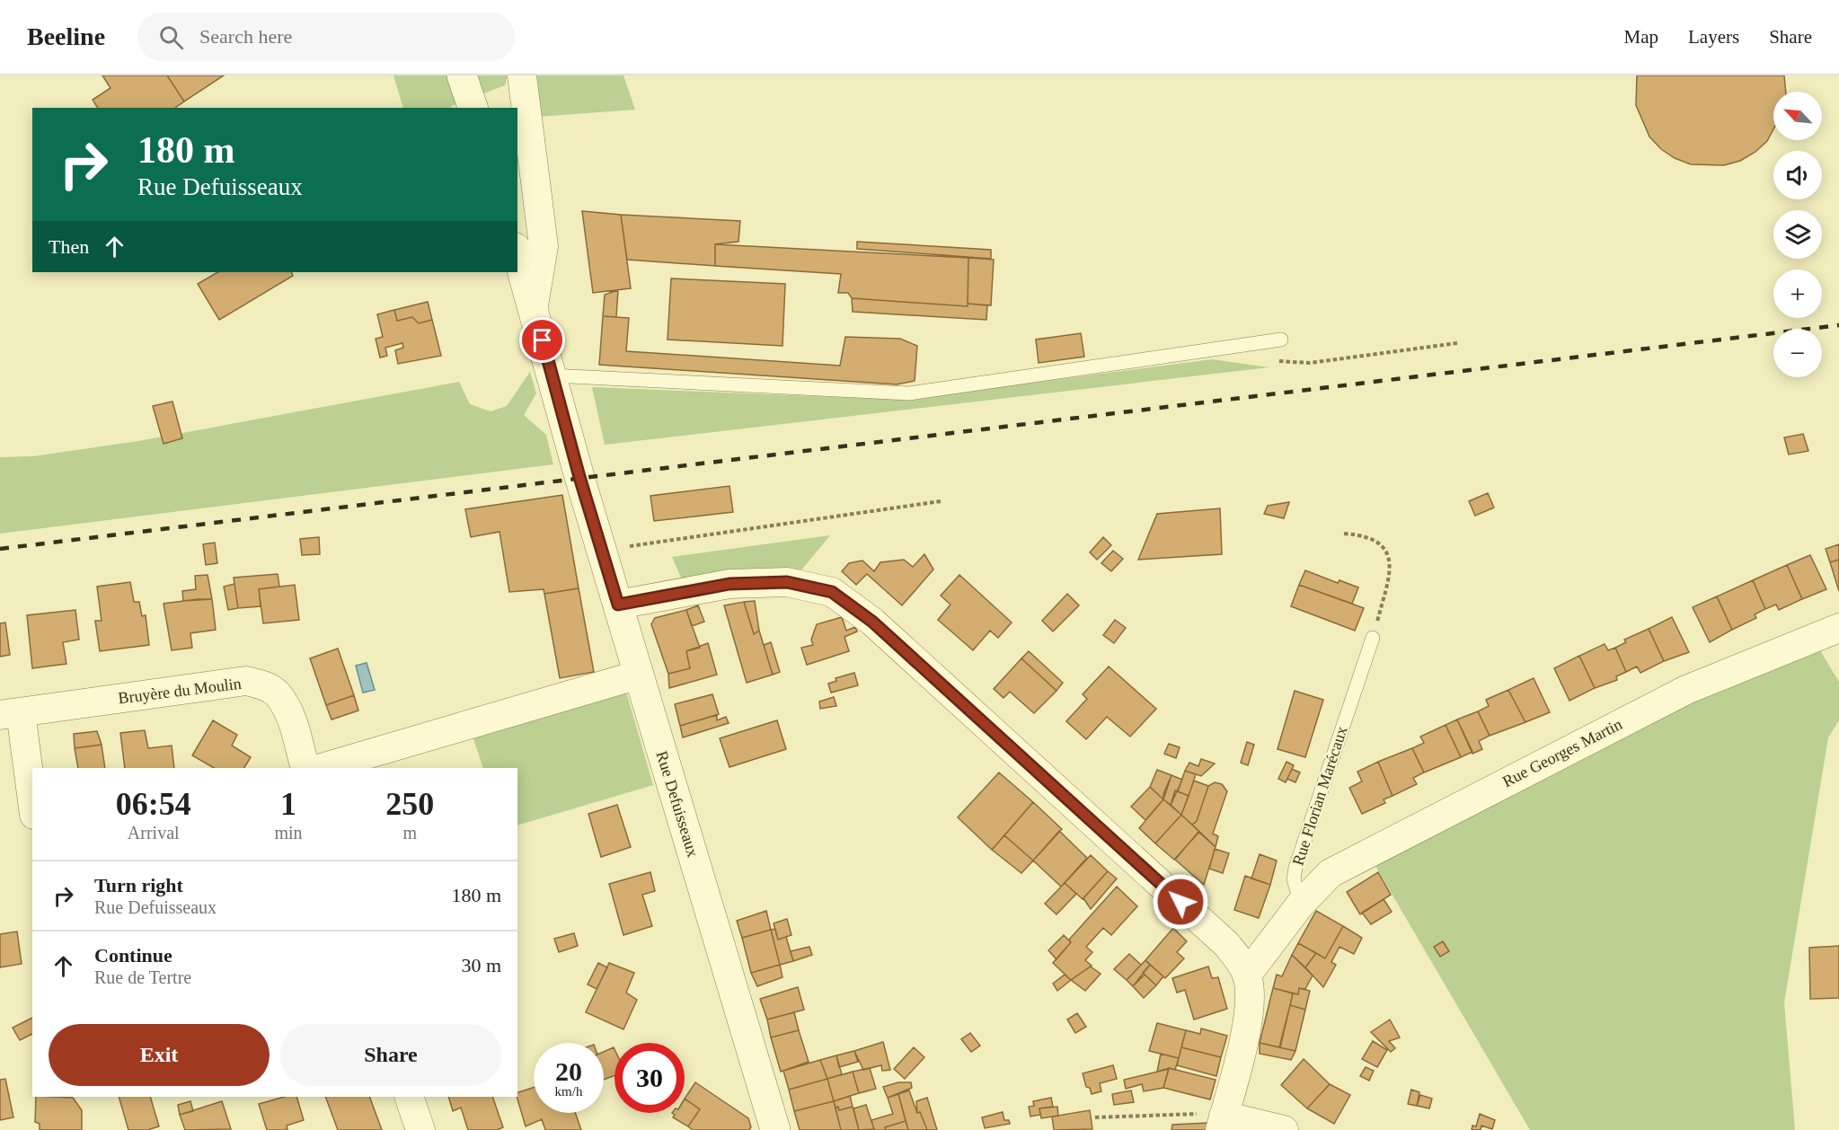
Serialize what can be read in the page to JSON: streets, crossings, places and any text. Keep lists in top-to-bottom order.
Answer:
{
  "streets": {
    "street": ["Bruyère du Moulin", "Rue Georges Martin", "Rue Defuisseaux"],
    "lane": ["Rue Florian Marécaux"]
  },
  "crossings": [
    ["Rue Georges Martin", "Rue Florian Marécaux"]
  ],
  "north": "top left",
  "page": {
    "header": "Beeline",
    "search": "Search here",
    "nav": ["Map", "Layers", "Share"],
    "map_buttons": ["+", "−"],
    "turn": ["180 m", "Rue Defuisseaux"],
    "then": "Then",
    "eta": [
      "06:54",
      "Arrival",
      "1",
      "min",
      "250",
      "m"
    ],
    "list": [
      {
        "name": "Turn right",
        "note": "Rue Defuisseaux",
        "value": "180 m"
      },
      {
        "name": "Continue",
        "note": "Rue de Tertre",
        "value": "30 m"
      }
    ],
    "buttons": ["Exit", "Share"],
    "speed": "20 km/h",
    "limit": "30"
  }
}
